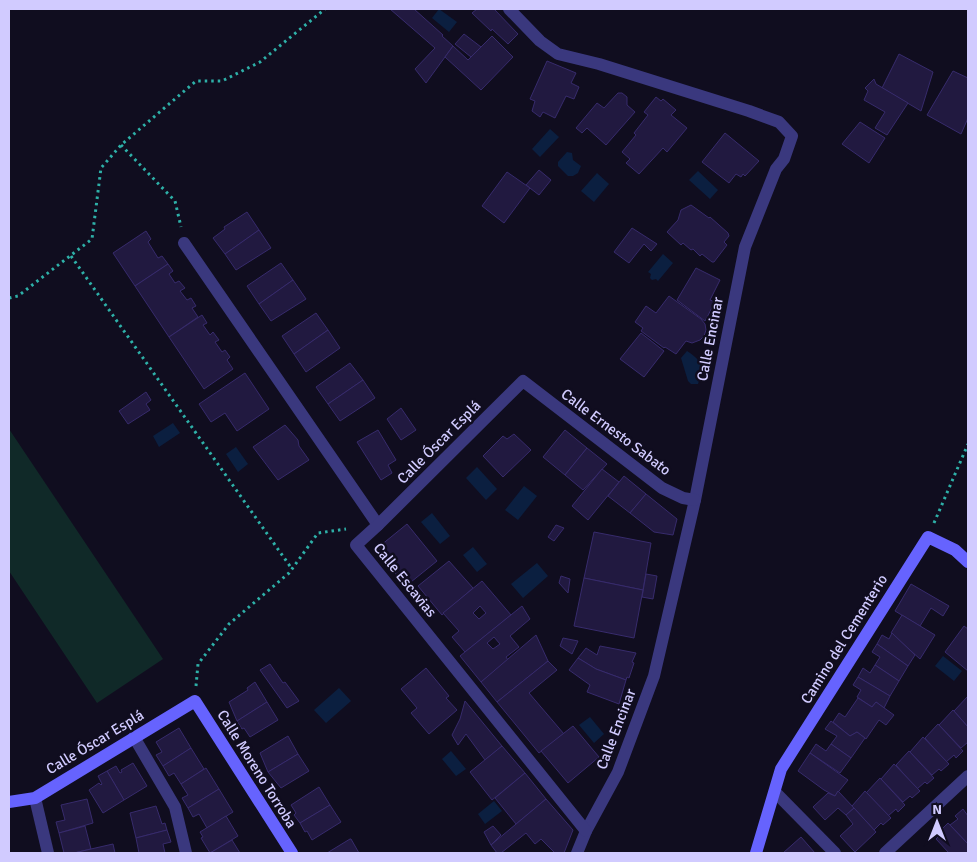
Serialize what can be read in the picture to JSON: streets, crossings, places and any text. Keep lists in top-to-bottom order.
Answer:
{
  "streets": {
    "street": [
      "Calle Encinar",
      "Calle Ernesto Sabato",
      "Calle Óscar Esplá",
      "Calle Escavias",
      "Camino del Cementerio",
      "Calle Moreno Torroba"
    ]
  },
  "crossings": [
    ["Calle Encinar", "Calle Ernesto Sabato"],
    ["Calle Encinar", "Calle Escavias"],
    ["Calle Ernesto Sabato", "Calle Óscar Esplá"],
    ["Calle Óscar Esplá", "Calle Escavias"],
    ["Calle Óscar Esplá", "Calle Moreno Torroba"]
  ],
  "north": "top"
}
